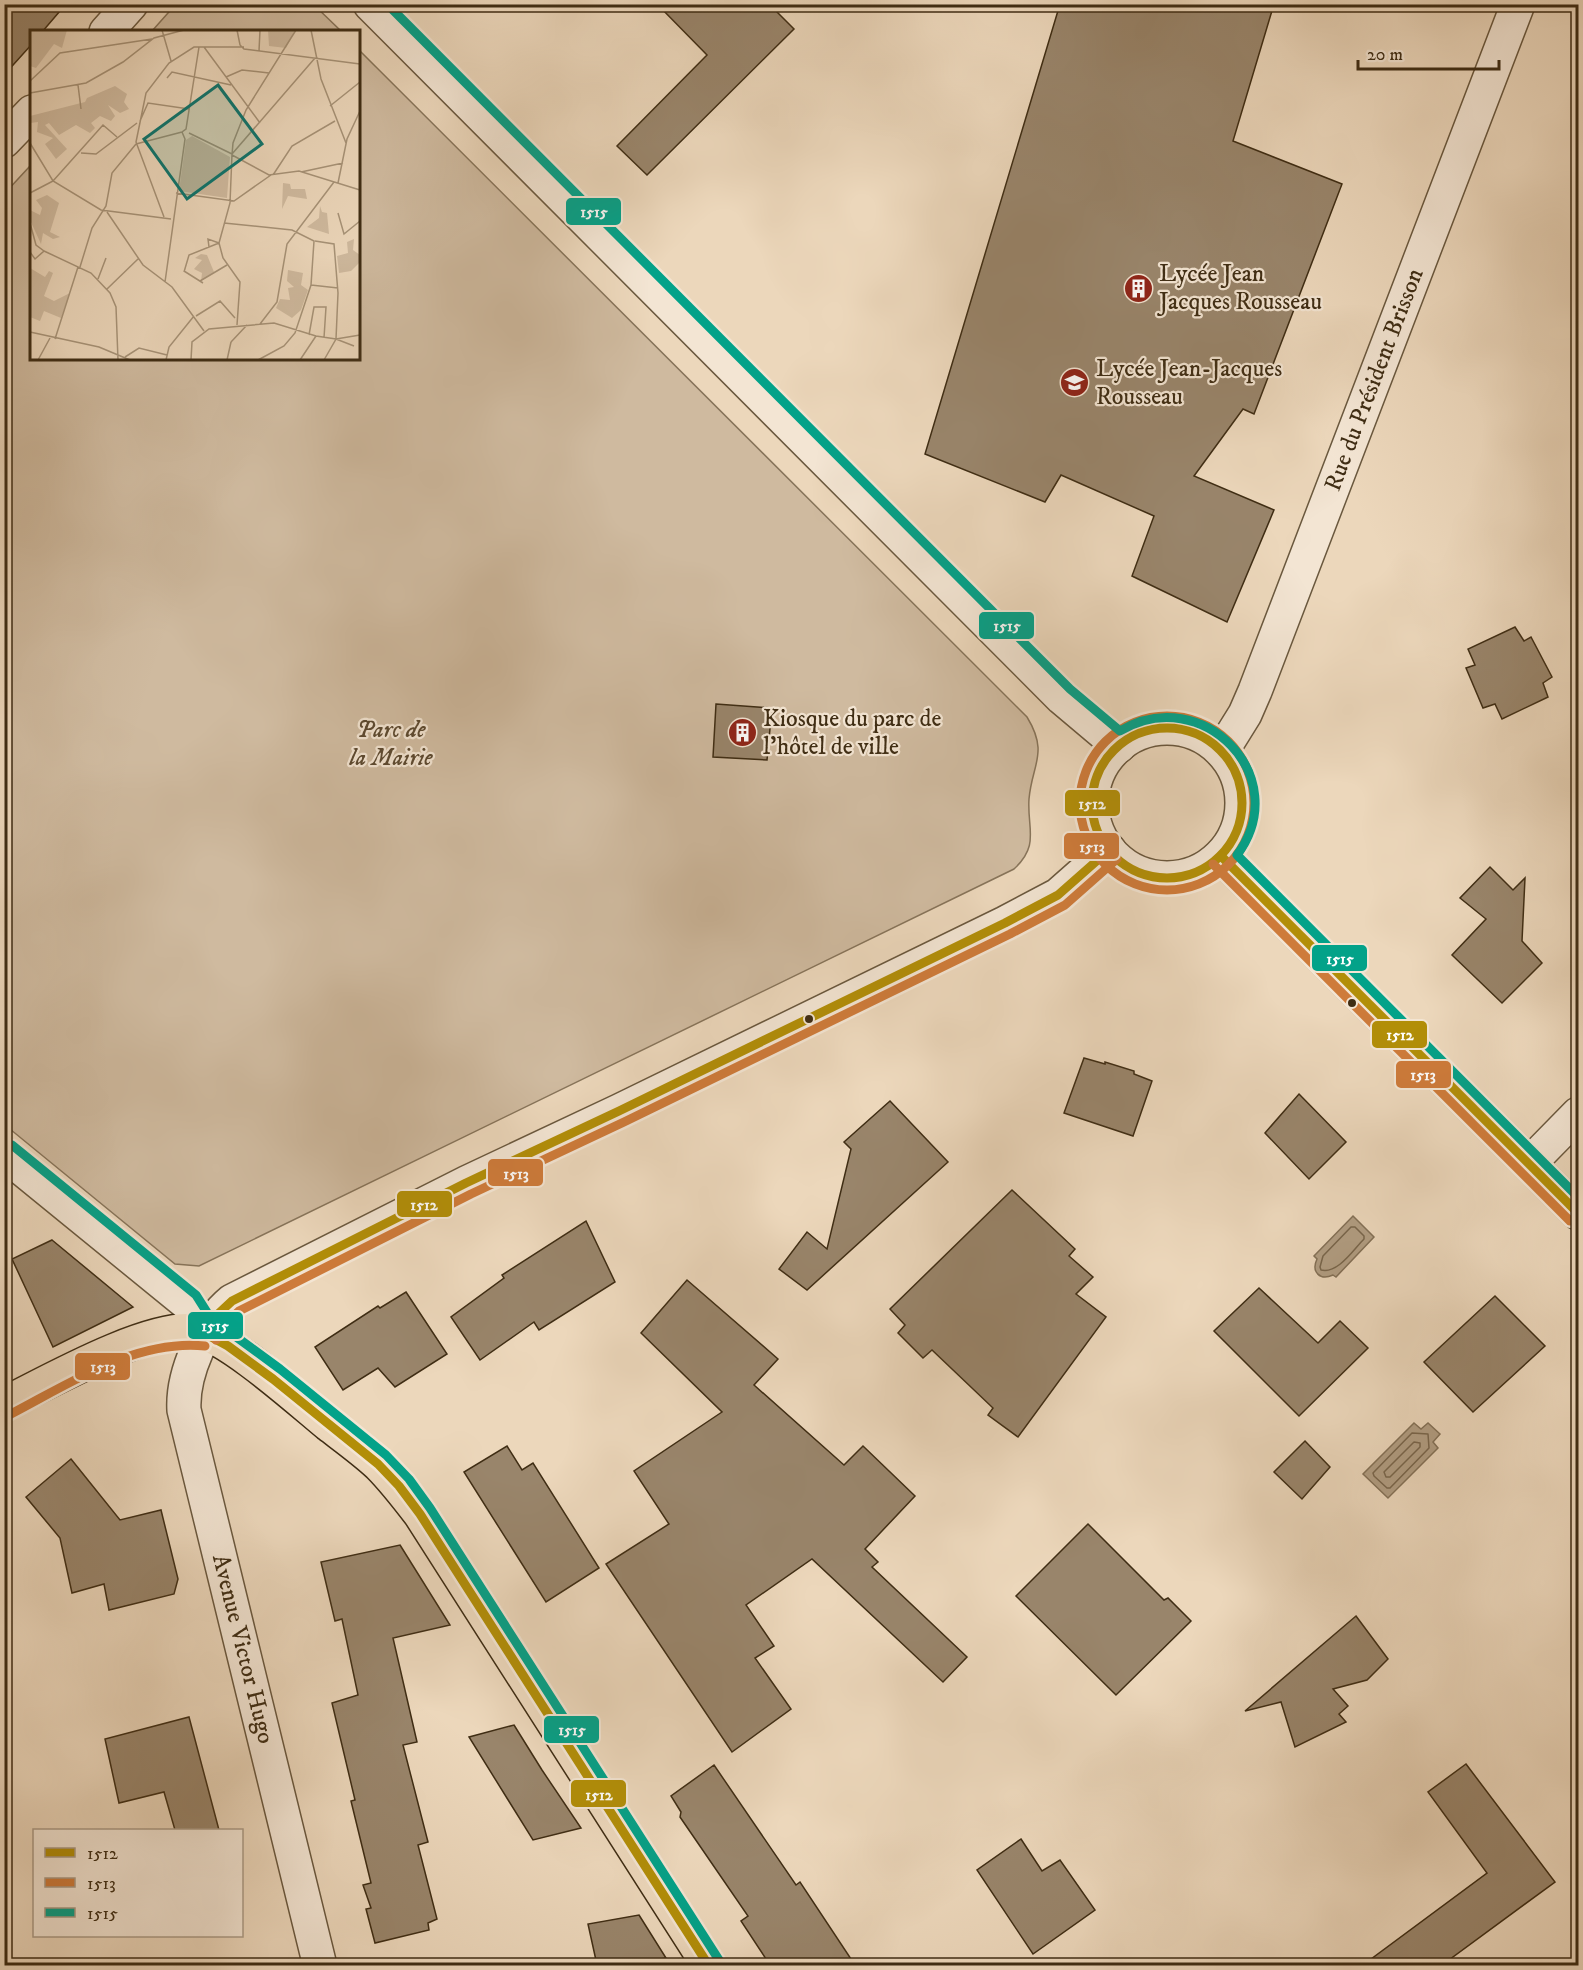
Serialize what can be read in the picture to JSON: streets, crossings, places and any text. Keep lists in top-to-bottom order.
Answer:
{
  "streets": {
    "street": ["Rue du Président Brisson", "Avenue Victor Hugo"]
  },
  "crossings": [
    ["Rue du Président Brisson", "Avenue Victor Hugo"]
  ],
  "parks": ["Parc de la Mairie"],
  "places": {
    "building": ["Lycée Jean Jacques Rousseau", "Kiosque du parc de l'hôtel de ville"],
    "school or university": ["Lycée Jean-Jacques Rousseau"]
  },
  "lines": ["transit line 1515", "transit line 1513", "transit line 1512"],
  "legend": ["1512", "1513", "1515"],
  "scale_bar": "20 m"
}
